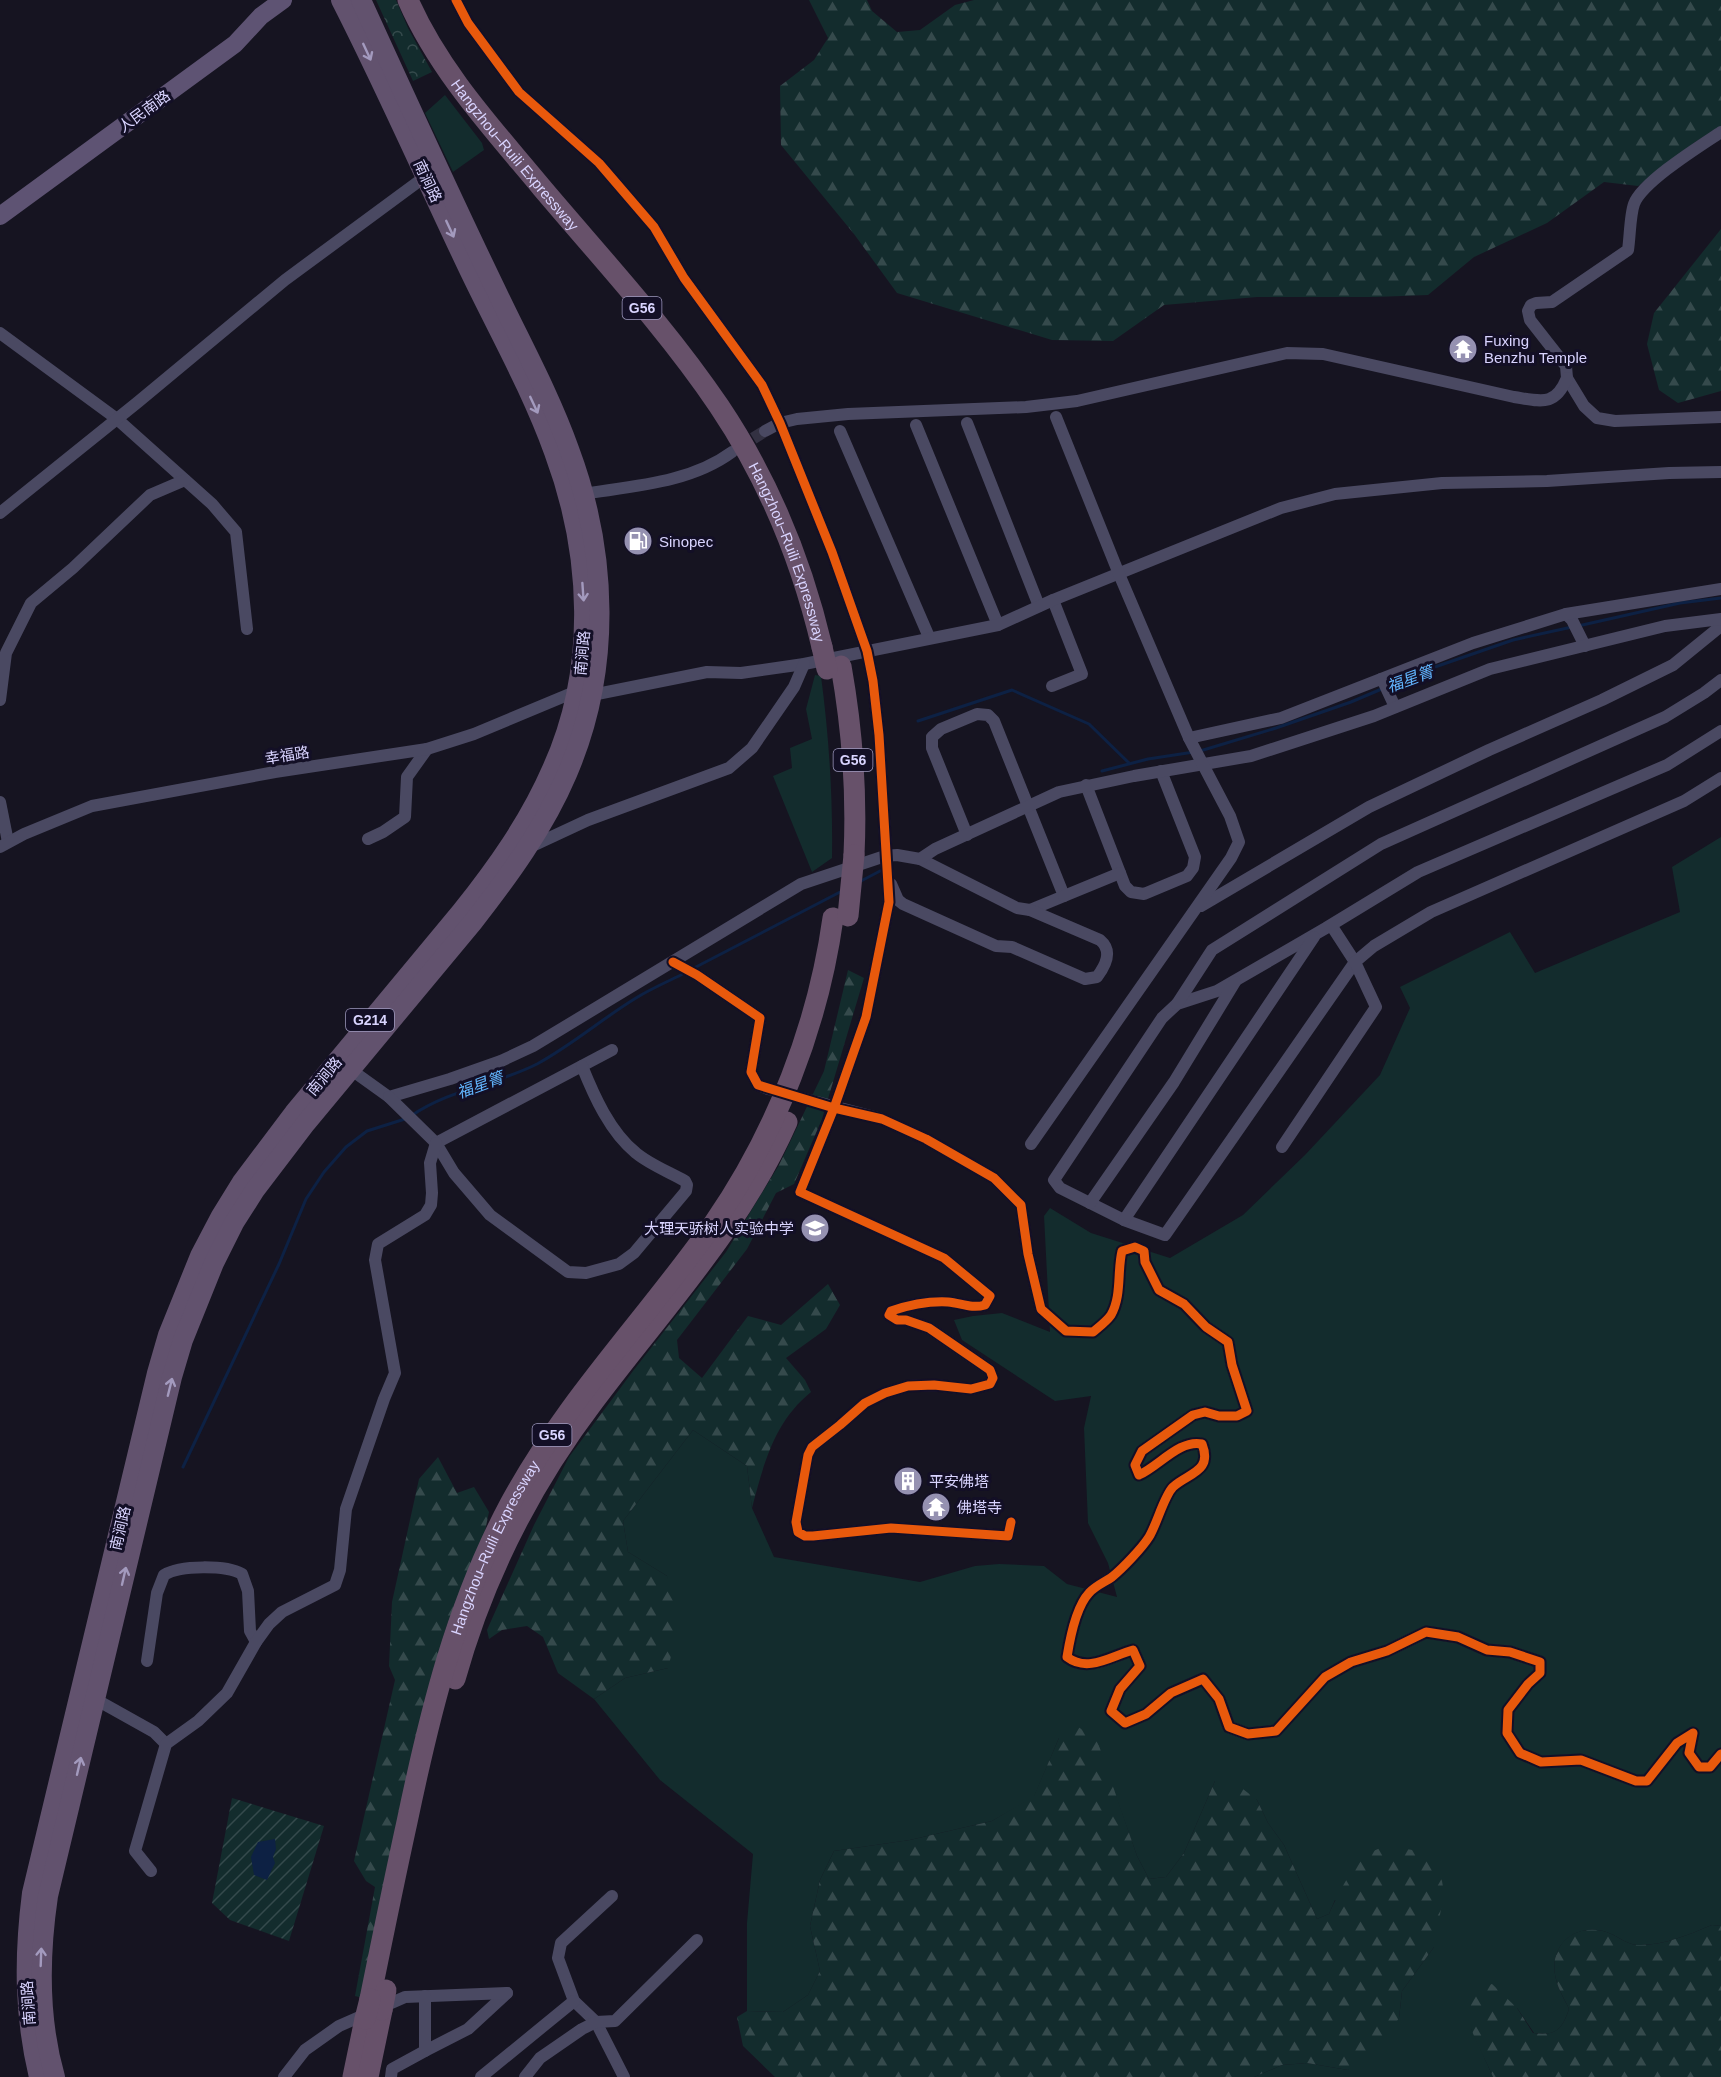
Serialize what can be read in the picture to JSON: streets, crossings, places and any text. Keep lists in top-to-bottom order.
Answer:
{
  "streets": {
    "highway": [
      "Hangzhou–Ruili Expressway",
      "南涧路",
      "G56",
      "G214"
    ],
    "main road": ["人民南路"],
    "street": ["幸福路"]
  },
  "crossings": [
    ["南涧路", "幸福路"]
  ],
  "water": ["福星箐"],
  "places": {
    "temple": ["Fuxing Benzhu Temple", "佛塔寺"],
    "fuel station": ["Sinopec"],
    "school or university": ["大理天骄树人实验中学"],
    "building": ["平安佛塔"]
  }
}
